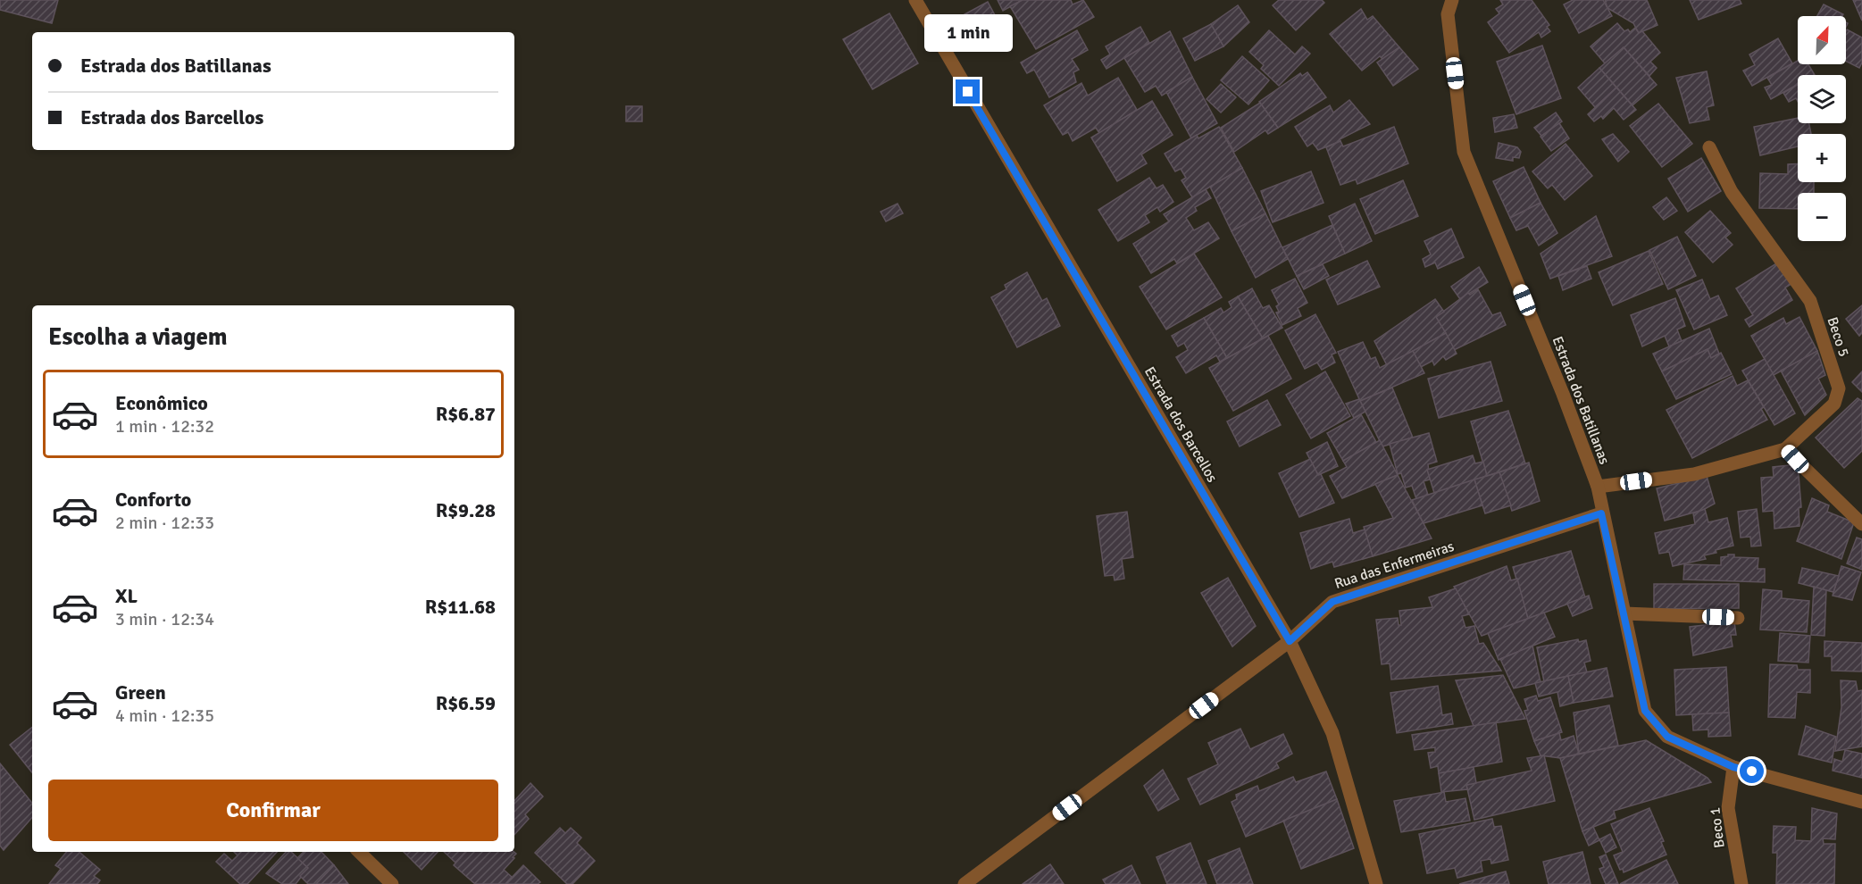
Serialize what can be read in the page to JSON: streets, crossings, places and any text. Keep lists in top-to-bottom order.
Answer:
{
  "streets": {
    "street": [
      "Beco 5",
      "Estrada dos Batillanas",
      "Estrada dos Barcellos",
      "Rua das Enfermeiras",
      "Beco 1"
    ]
  },
  "crossings": [
    ["Beco 5", "Estrada dos Batillanas"],
    ["Estrada dos Batillanas", "Rua das Enfermeiras"],
    ["Estrada dos Batillanas", "Beco 1"],
    ["Estrada dos Barcellos", "Rua das Enfermeiras"]
  ],
  "north": "top right",
  "page": {
    "bubble": "1 min",
    "map_buttons": ["+", "−"],
    "banner": ["Estrada dos Batillanas", "Estrada dos Barcellos"],
    "heading": "Escolha a viagem",
    "list": [
      {
        "name": "Econômico",
        "note": "1 min · 12:32",
        "value": "R$6.87"
      },
      {
        "name": "Conforto",
        "note": "2 min · 12:33",
        "value": "R$9.28"
      },
      {
        "name": "XL",
        "note": "3 min · 12:34",
        "value": "R$11.68"
      },
      {
        "name": "Green",
        "note": "4 min · 12:35",
        "value": "R$6.59"
      }
    ],
    "buttons": "Confirmar"
  }
}
